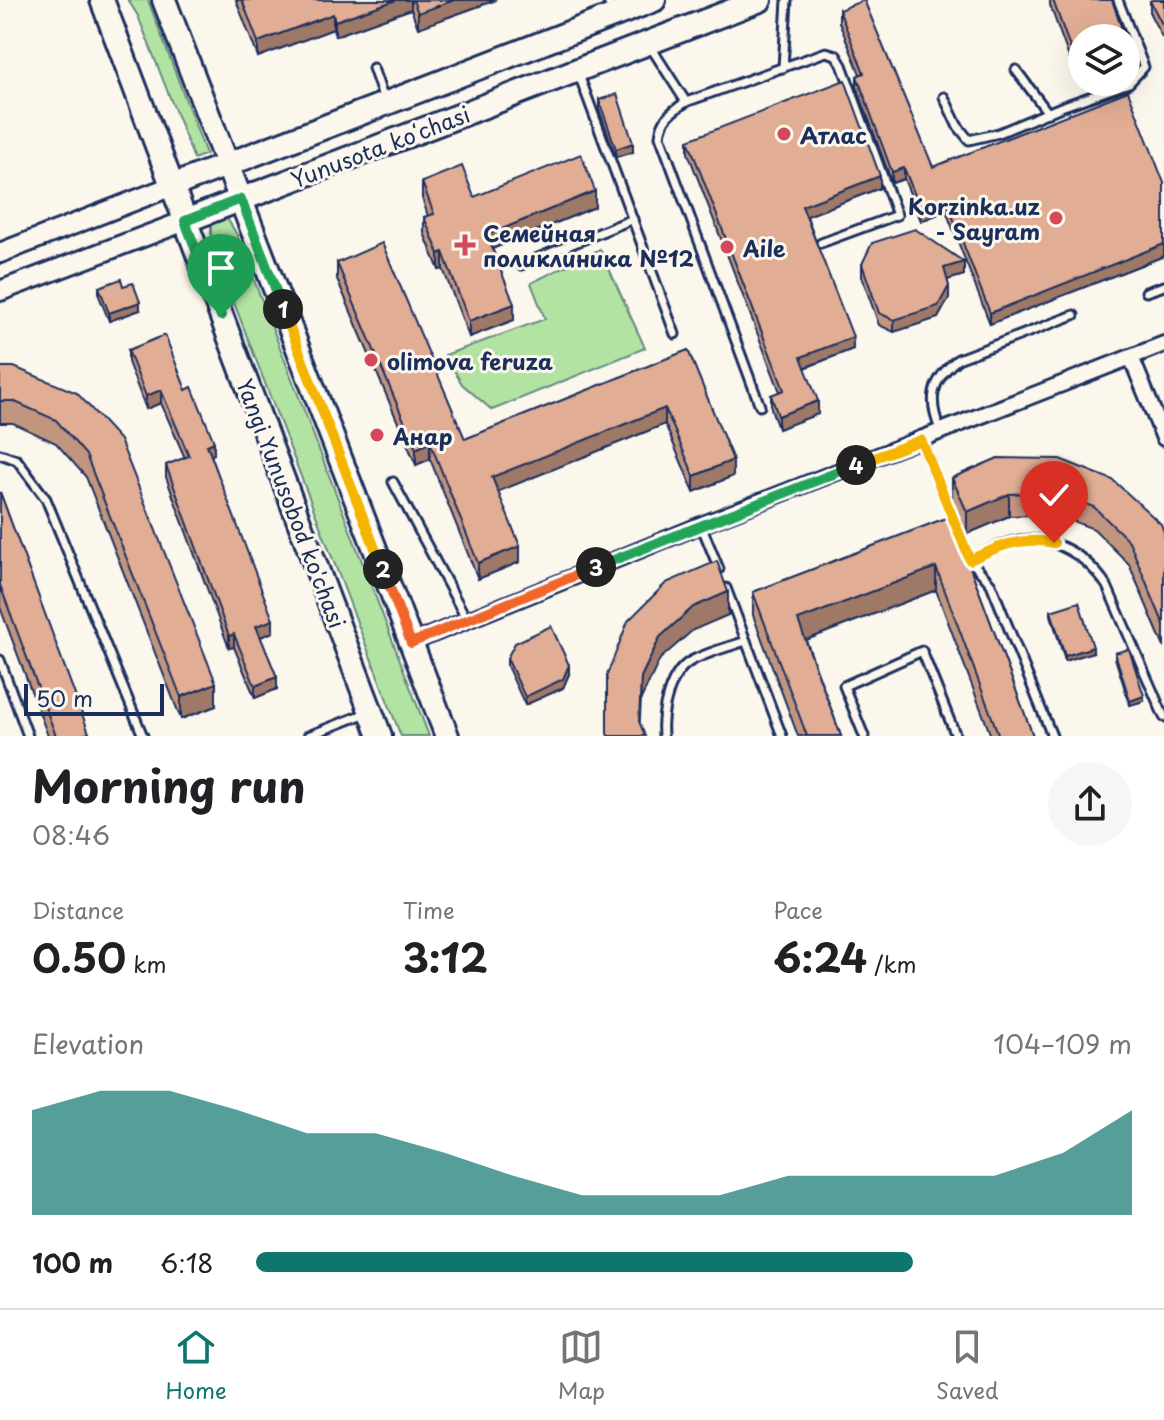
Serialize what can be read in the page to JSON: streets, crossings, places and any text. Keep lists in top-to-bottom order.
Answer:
{
  "streets": {
    "main road": ["Yunusota koʻchasi", "Yangi Yunusobod ko'chasi"]
  },
  "crossings": [
    ["Yunusota koʻchasi", "Yangi Yunusobod ko'chasi"]
  ],
  "places": {
    "other": [
      "Атлас",
      "Korzinka.uz - Sayram",
      "Aile",
      "olimova feruza",
      "Анар"
    ],
    "health": ["Семейная поликлиника №12"]
  },
  "scale_bar": "50 m",
  "page": {
    "pins": [
      "1",
      "4",
      "3",
      "2"
    ],
    "scale": "50 m",
    "heading": ["Morning run", "08:46"],
    "stats": [
      ["Distance", "0.50 km"],
      ["Time", "3:12"],
      ["Pace", "6:24 /km"]
    ],
    "chart": ["Elevation", "104–109 m"],
    "list": [
      {
        "name": "100 m",
        "note": "6:18"
      }
    ],
    "tabs": ["Home", "Map", "Saved"]
  }
}
